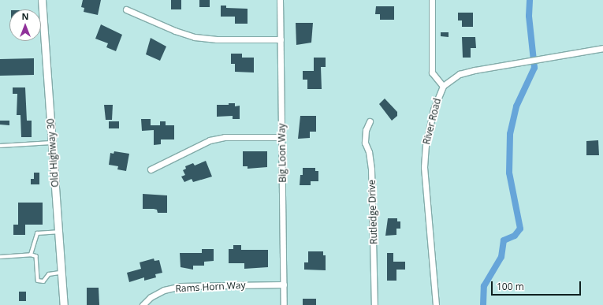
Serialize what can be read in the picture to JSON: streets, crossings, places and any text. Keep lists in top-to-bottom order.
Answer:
{
  "streets": {
    "street": [
      "River Road",
      "Old Highway 30",
      "Big Loon Way",
      "Rutledge Drive",
      "Rams Horn Way"
    ]
  },
  "crossings": [
    ["Big Loon Way", "Rams Horn Way"]
  ],
  "scale_bar": "100 m",
  "north": "top"
}
